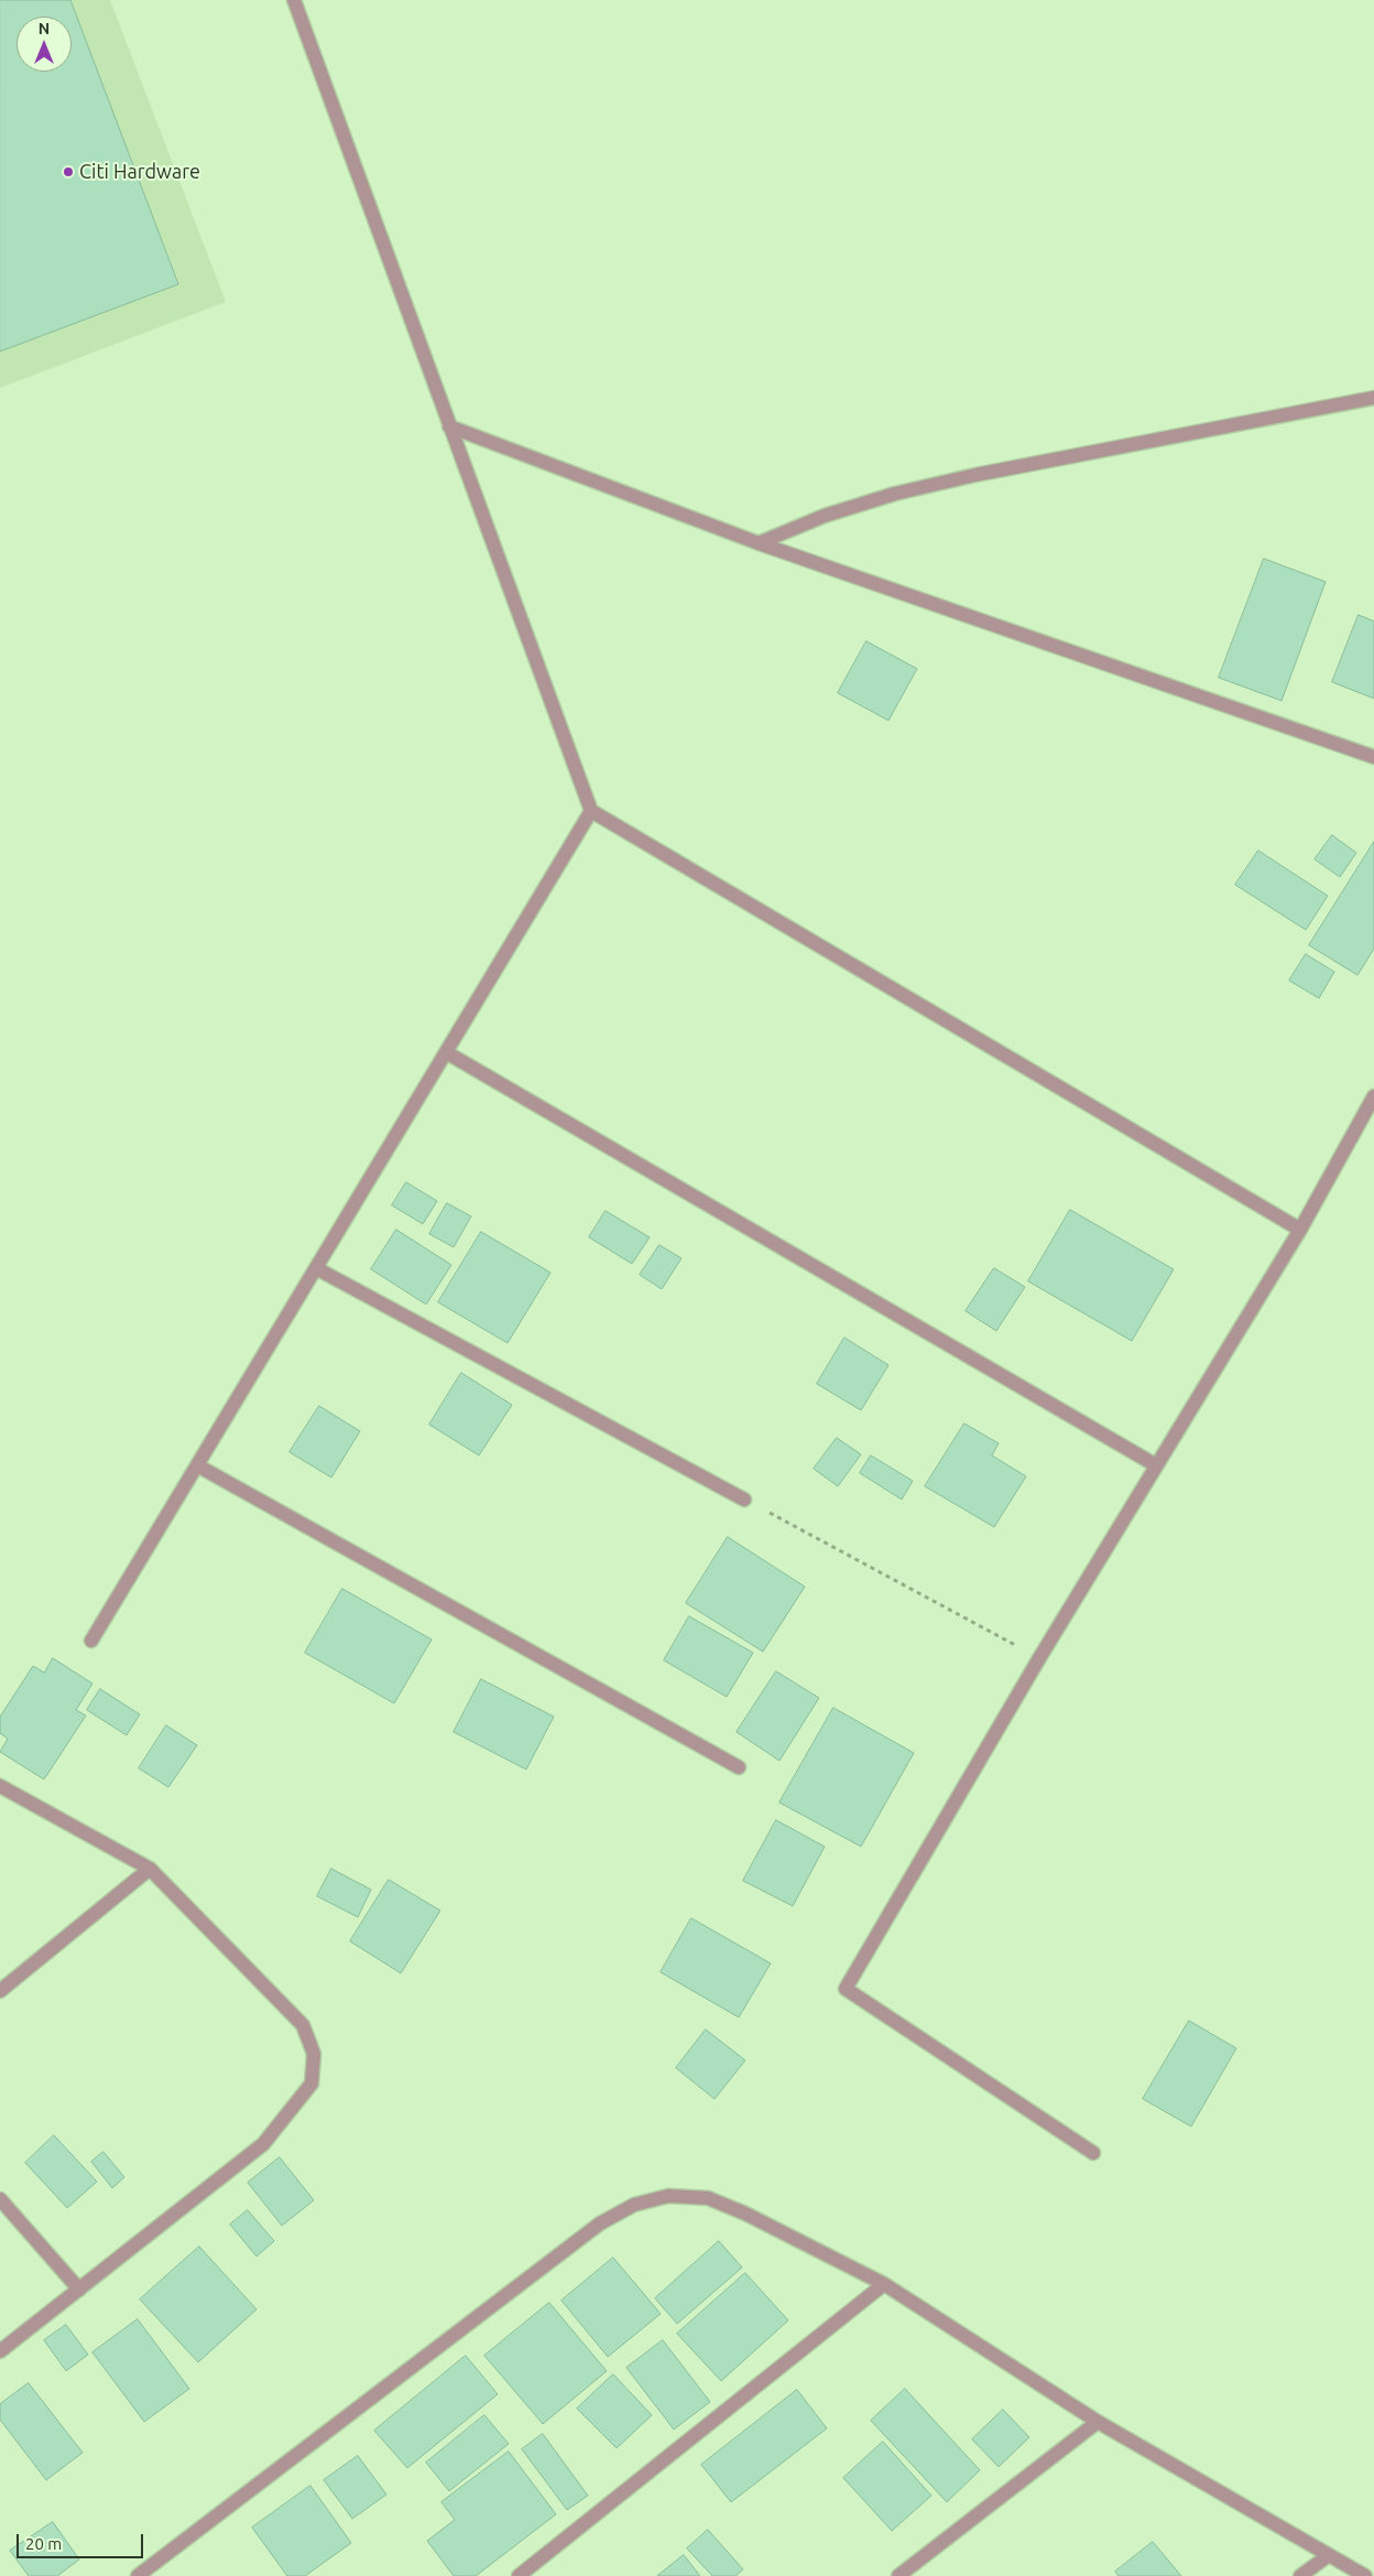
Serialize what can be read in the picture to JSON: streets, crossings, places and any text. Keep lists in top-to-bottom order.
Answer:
{
  "places": ["Citi Hardware"],
  "scale_bar": "20 m",
  "north": "top"
}
